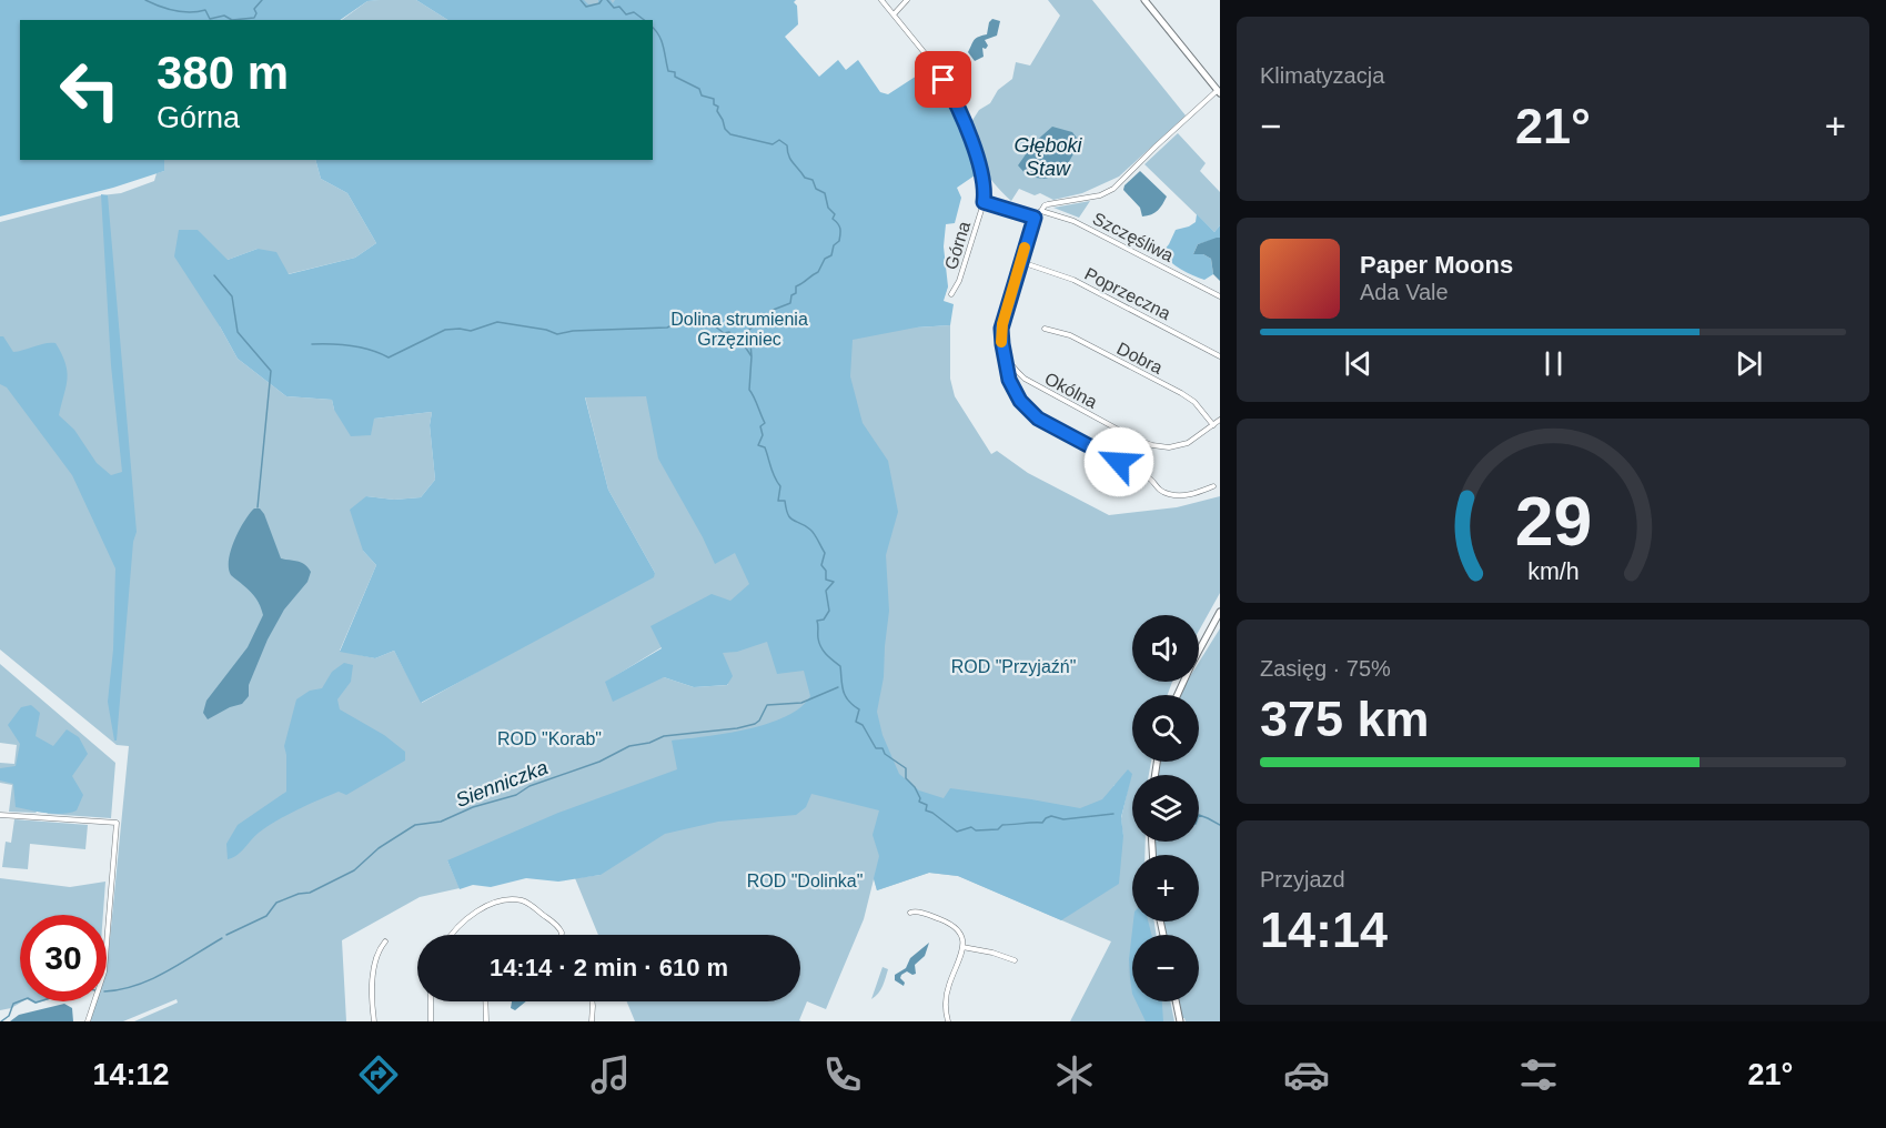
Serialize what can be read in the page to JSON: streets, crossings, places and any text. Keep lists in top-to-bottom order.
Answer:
{
  "streets": {
    "street": [
      "Szczęśliwa",
      "Górna",
      "Poprzeczna",
      "Dobra",
      "Okólna"
    ]
  },
  "crossings": [
    ["Górna", "Okólna"],
    ["Poprzeczna", "Okólna"],
    ["Dobra", "Okólna"]
  ],
  "water": ["Głęboki Staw", "Sienniczka"],
  "parks": [
    "Dolina strumienia Grzęziniec",
    "ROD \"Przyjaźń\"",
    "ROD \"Korab\"",
    "ROD \"Dolinka\""
  ],
  "page": {
    "tile": [
      "Klimatyzacja",
      ["Zasięg · 75%", "375 km"],
      ["Przyjazd", "14:14"]
    ],
    "turn": ["380 m", "Górna"],
    "heat": ["−", "21°", "+"],
    "song": ["Paper Moons", "Ada Vale"],
    "map_buttons": ["+", "−"],
    "limit": "30",
    "trip": "14:14 · 2 min · 610 m",
    "tabs": ["14:12", "21°"],
    "gauge": ["29", "km/h"]
  }
}
